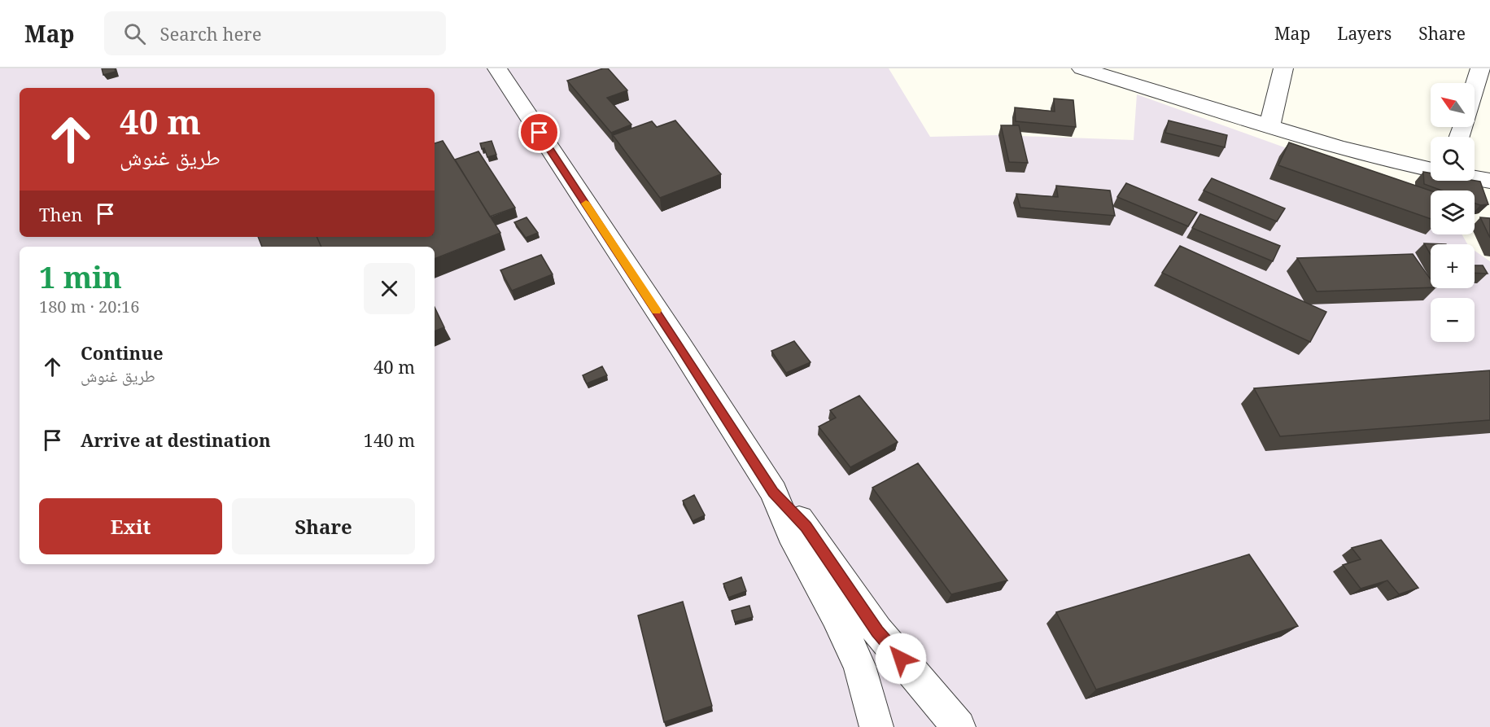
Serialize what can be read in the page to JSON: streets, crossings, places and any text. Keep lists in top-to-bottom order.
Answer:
{
  "north": "top left",
  "page": {
    "header": "Map",
    "search": "Search here",
    "nav": ["Map", "Layers", "Share"],
    "map_buttons": ["+", "−"],
    "turn": ["40 m", "طريق غنوش"],
    "then": "Then",
    "heading": ["1 min", "180 m · 20:16"],
    "list": [
      {
        "name": "Continue",
        "note": "طريق غنوش",
        "value": "40 m"
      },
      {
        "name": "Arrive at destination",
        "value": "140 m"
      }
    ],
    "buttons": ["Exit", "Share"]
  }
}
